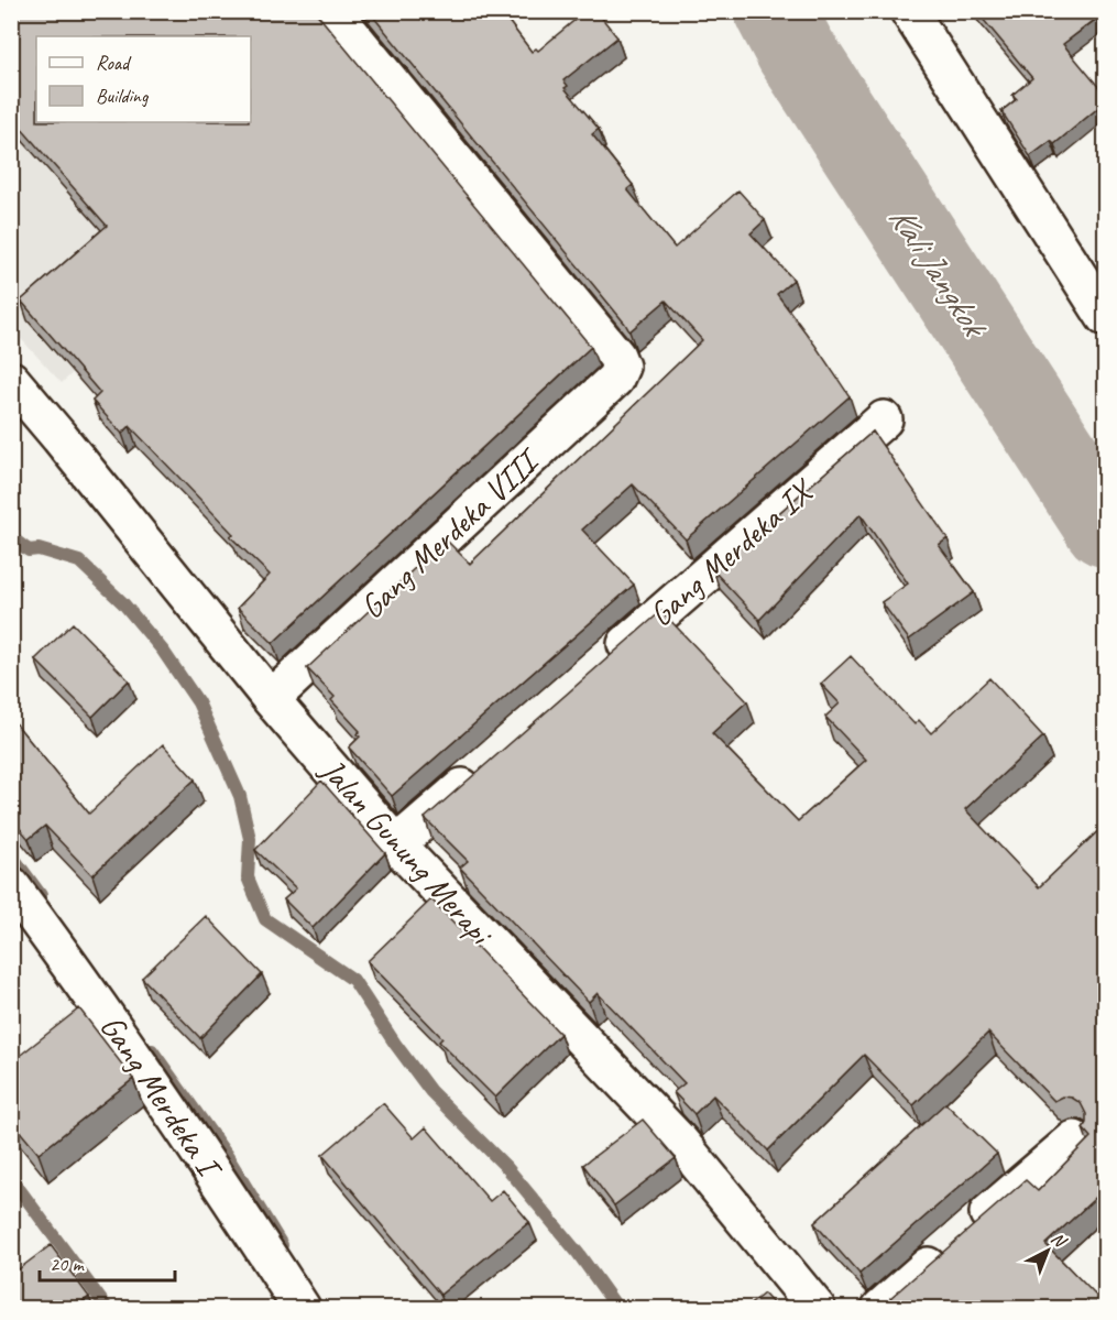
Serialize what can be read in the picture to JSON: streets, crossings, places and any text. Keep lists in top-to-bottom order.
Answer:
{
  "streets": {
    "street": [
      "Gang Merdeka VIII",
      "Gang Merdeka IX",
      "Jalan Gunung Merapi",
      "Gang Merdeka I"
    ]
  },
  "crossings": [
    ["Gang Merdeka VIII", "Jalan Gunung Merapi"]
  ],
  "water": ["Kali Jangkok"],
  "legend": ["Road", "Building"],
  "scale_bar": "20 m",
  "north": "top right"
}
